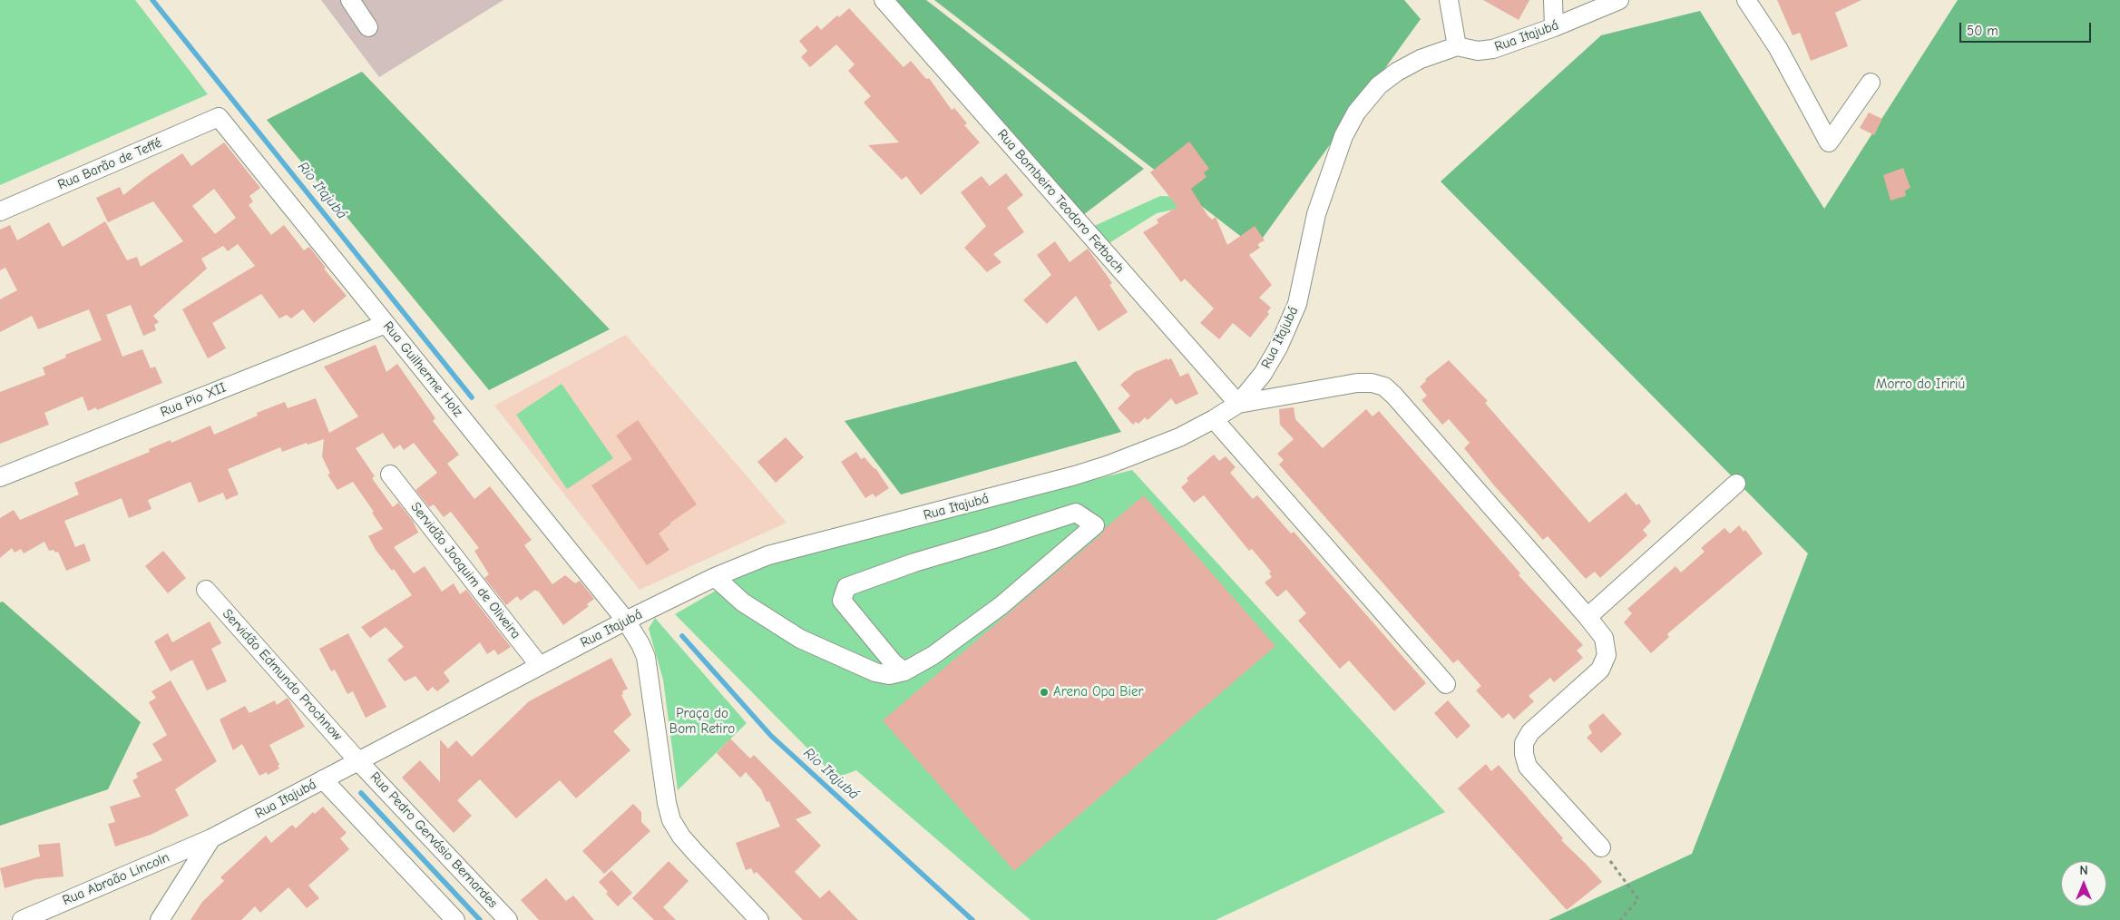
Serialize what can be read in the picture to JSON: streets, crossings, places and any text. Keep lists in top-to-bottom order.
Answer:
{
  "streets": {
    "street": [
      "Rua Itajubá",
      "Rua Barão de Teffé",
      "Rua Bombeiro Teodoro Fetbach",
      "Rua Guilherme Holz",
      "Rua Pio XII",
      "Servidão Joaquim de Oliveira",
      "Servidão Edmundo Prochnow",
      "Rua Pedro Gervásio Bernardes",
      "Rua Abraão Lincoln"
    ]
  },
  "crossings": [
    ["Rua Itajubá", "Rua Bombeiro Teodoro Fetbach"],
    ["Rua Itajubá", "Rua Guilherme Holz"],
    ["Rua Itajubá", "Servidão Joaquim de Oliveira"],
    ["Rua Itajubá", "Servidão Edmundo Prochnow"],
    ["Rua Itajubá", "Rua Pedro Gervásio Bernardes"],
    ["Rua Itajubá", "Rua Abraão Lincoln"],
    ["Rua Barão de Teffé", "Rua Guilherme Holz"],
    ["Rua Guilherme Holz", "Rua Pio XII"],
    ["Servidão Edmundo Prochnow", "Rua Pedro Gervásio Bernardes"]
  ],
  "water": ["Rio Itajubá"],
  "parks": ["Morro do Iririú", "Praça do Bom Retiro"],
  "places": ["Arena Opa Bier"],
  "scale_bar": "50 m",
  "north": "top"
}
